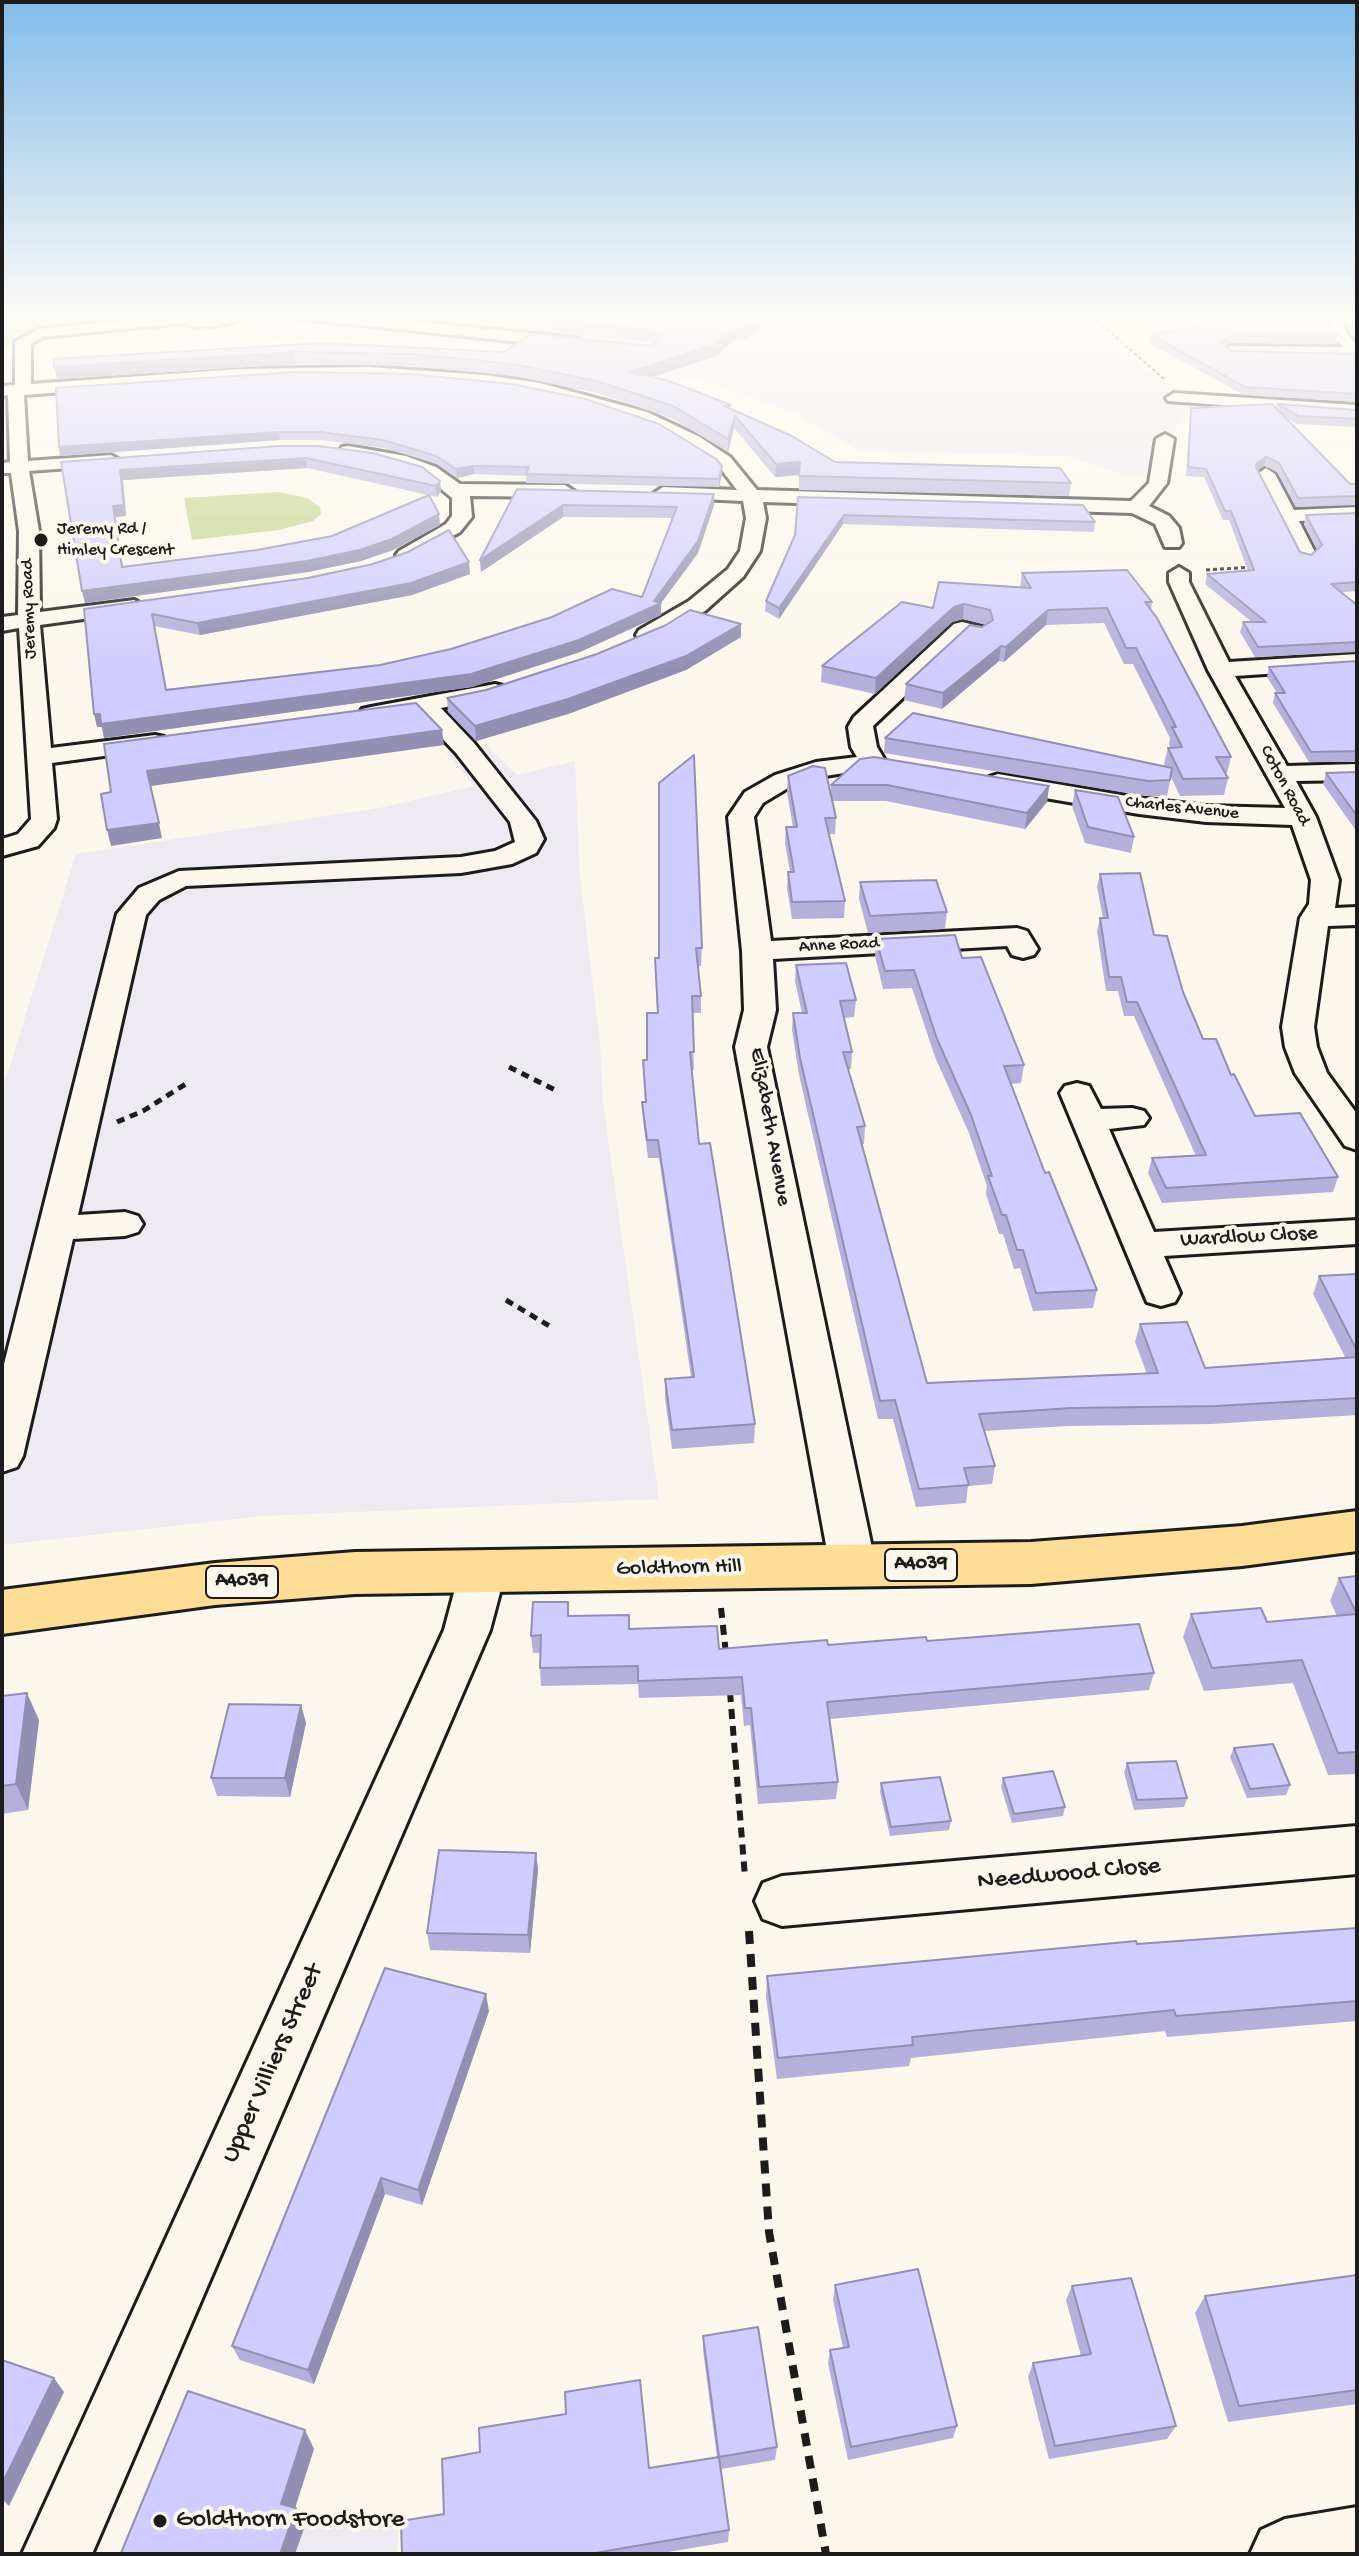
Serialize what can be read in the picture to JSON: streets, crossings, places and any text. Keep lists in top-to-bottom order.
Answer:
{
  "streets": {
    "main road": ["A4039", "Goldthorn Hill"],
    "street": [
      "Jeremy Road",
      "Coton Road",
      "Charles Avenue",
      "Anne Road",
      "Elizabeth Avenue",
      "Wardlow Close",
      "Needwood Close",
      "Upper Villiers Street"
    ]
  },
  "crossings": [
    ["Coton Road", "Charles Avenue"],
    ["Anne Road", "Elizabeth Avenue"],
    ["Elizabeth Avenue", "Goldthorn Hill"],
    ["Goldthorn Hill", "Upper Villiers Street"]
  ],
  "places": ["Jeremy Rd / Himley Crescent", "Goldthorn Foodstore"]
}
